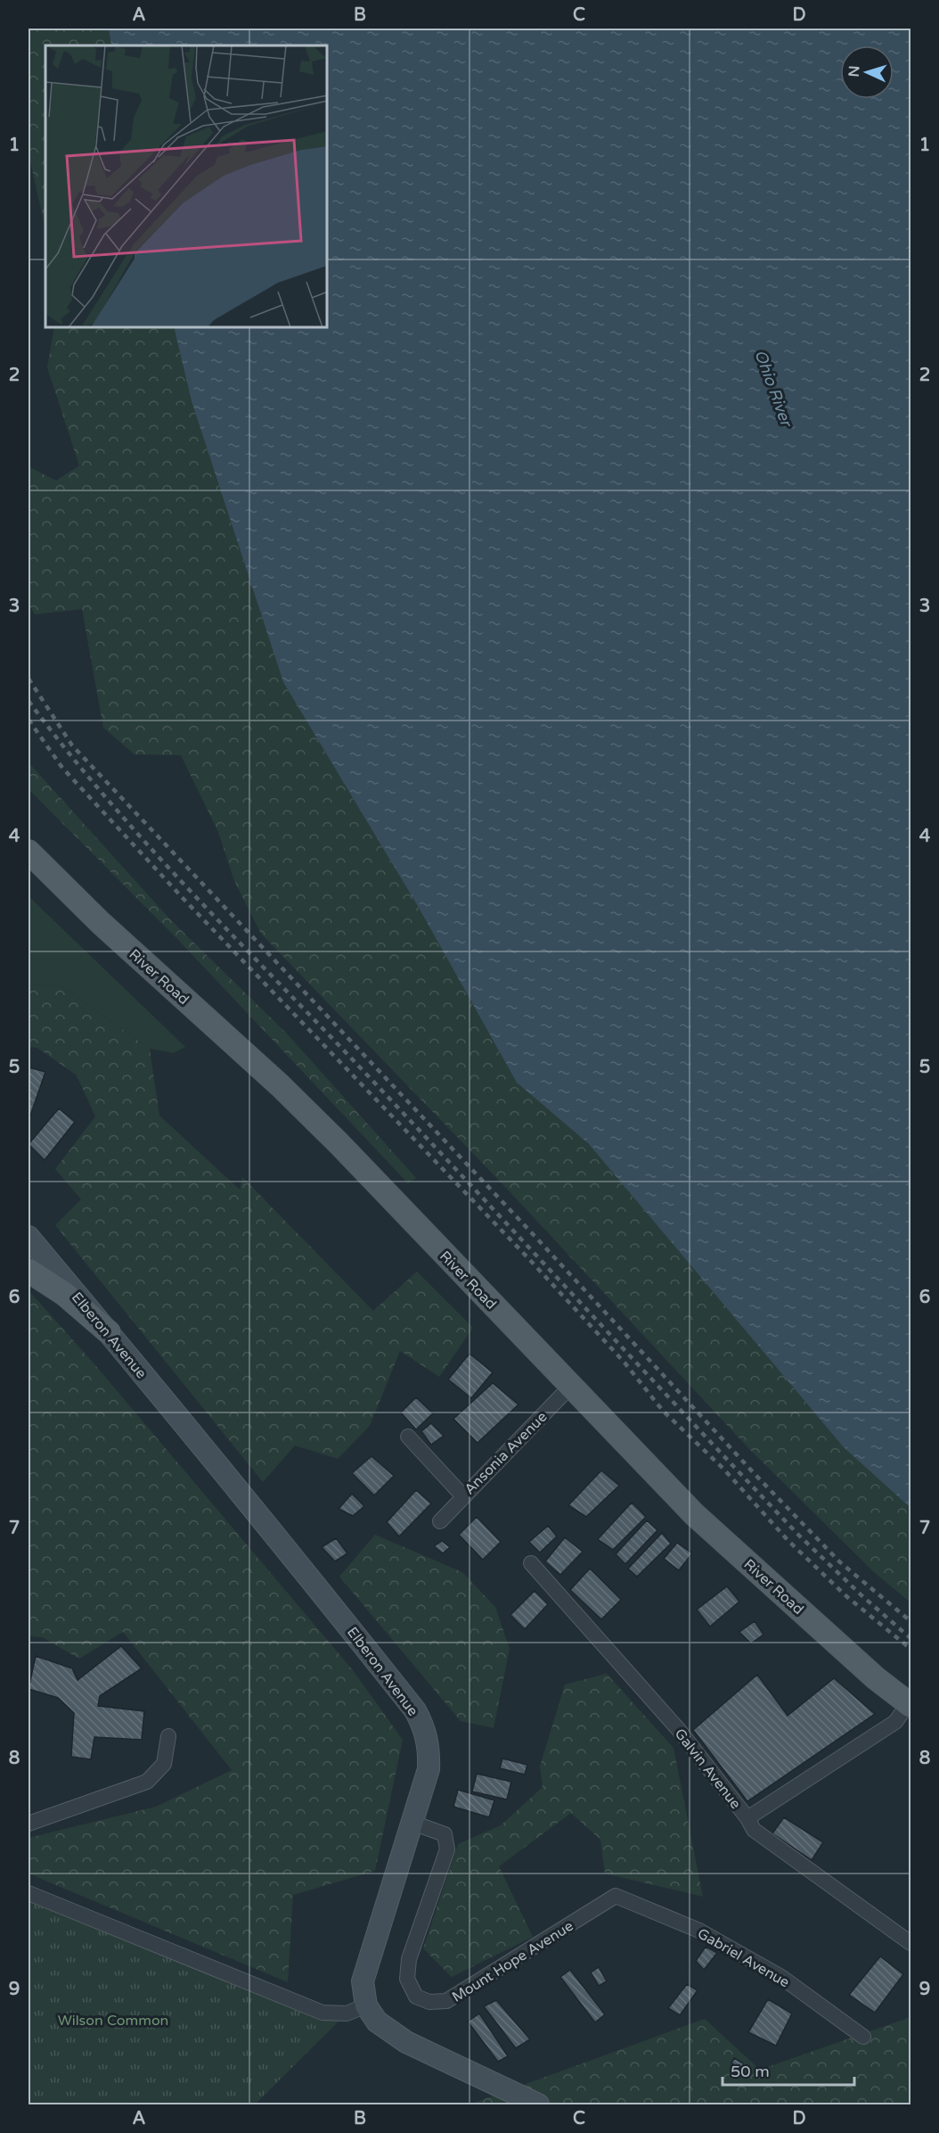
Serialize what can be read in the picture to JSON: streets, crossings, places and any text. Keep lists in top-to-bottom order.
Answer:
{
  "streets": {
    "main road": ["River Road"],
    "street": [
      "Elberon Avenue",
      "Ansonia Avenue",
      "Galvin Avenue",
      "Gabriel Avenue",
      "Mount Hope Avenue"
    ]
  },
  "crossings": [
    ["River Road", "Ansonia Avenue"],
    ["Elberon Avenue", "Mount Hope Avenue"],
    ["Gabriel Avenue", "Mount Hope Avenue"]
  ],
  "water": ["Ohio River"],
  "parks": ["Wilson Common"],
  "scale_bar": "50 m",
  "north": "left",
  "grid": {
    "columns": [
      "A",
      "B",
      "C",
      "D"
    ],
    "rows": [
      "1",
      "2",
      "3",
      "4",
      "5",
      "6",
      "7",
      "8",
      "9"
    ]
  }
}
